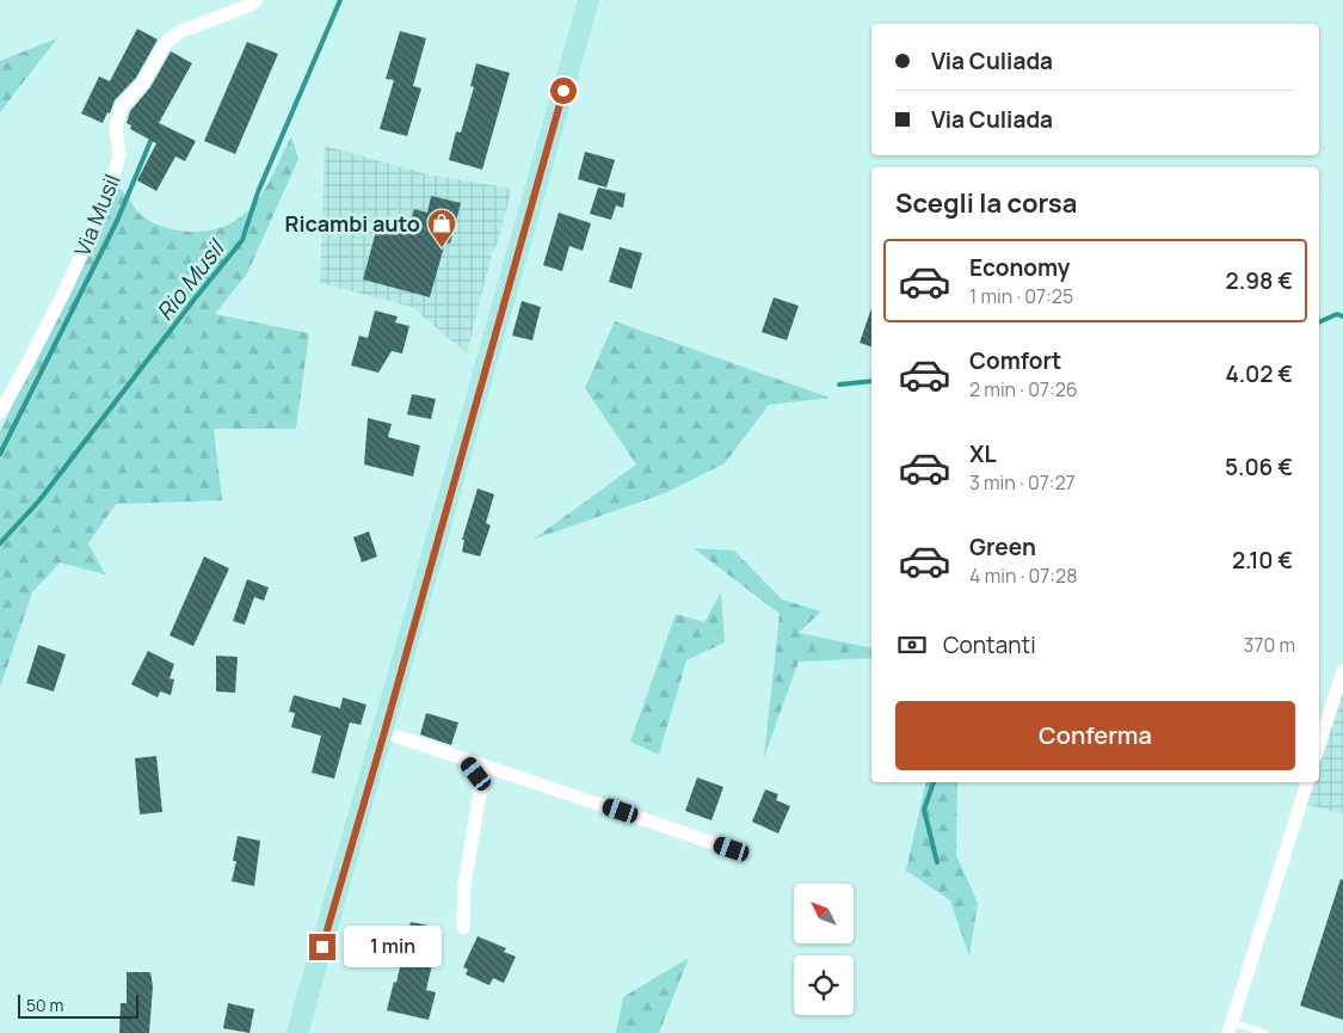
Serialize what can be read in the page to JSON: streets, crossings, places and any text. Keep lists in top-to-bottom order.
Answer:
{
  "streets": {
    "street": ["Via Musil"]
  },
  "water": ["Rio Musil"],
  "places": {
    "shop": ["Ricambi auto"]
  },
  "scale_bar": "50 m",
  "north": "top left",
  "page": {
    "banner": ["Via Culiada", "Via Culiada"],
    "heading": "Scegli la corsa",
    "list": [
      {
        "name": "Economy",
        "note": "1 min · 07:25",
        "value": "2.98 €"
      },
      {
        "name": "Comfort",
        "note": "2 min · 07:26",
        "value": "4.02 €"
      },
      {
        "name": "XL",
        "note": "3 min · 07:27",
        "value": "5.06 €"
      },
      {
        "name": "Green",
        "note": "4 min · 07:28",
        "value": "2.10 €"
      }
    ],
    "pay": ["Contanti", "370 m"],
    "buttons": "Conferma",
    "bubble": "1 min",
    "scale": "50 m"
  }
}
